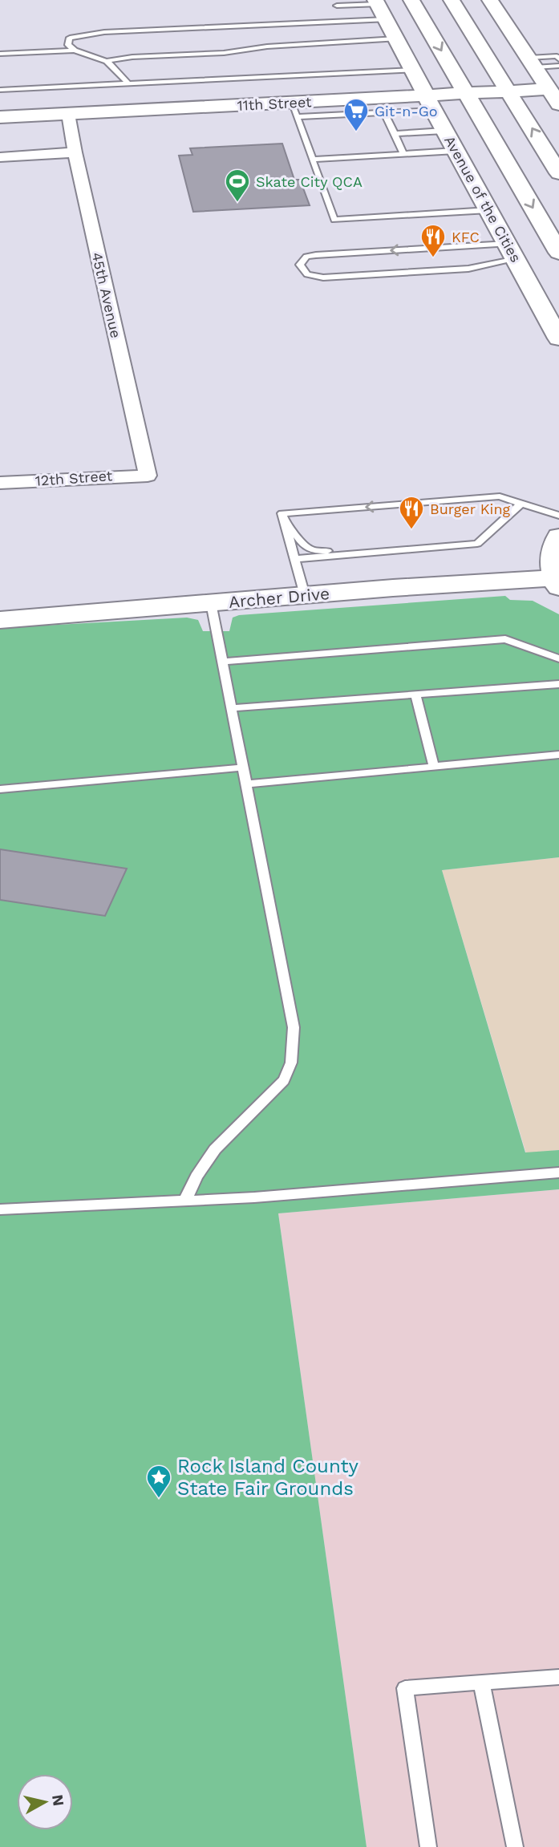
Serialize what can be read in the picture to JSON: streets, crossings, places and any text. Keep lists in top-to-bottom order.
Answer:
{
  "streets": {
    "street": [
      "11th Street",
      "Avenue of the Cities",
      "45th Avenue",
      "12th Street",
      "Archer Drive"
    ]
  },
  "crossings": [
    ["11th Street", "Avenue of the Cities"],
    ["11th Street", "45th Avenue"],
    ["45th Avenue", "12th Street"]
  ],
  "places": {
    "supermarket": ["Git-n-Go"],
    "sports": ["Skate City QCA"],
    "restaurant": ["KFC", "Burger King"],
    "place": ["Rock Island County State Fair Grounds"]
  },
  "north": "right"
}
